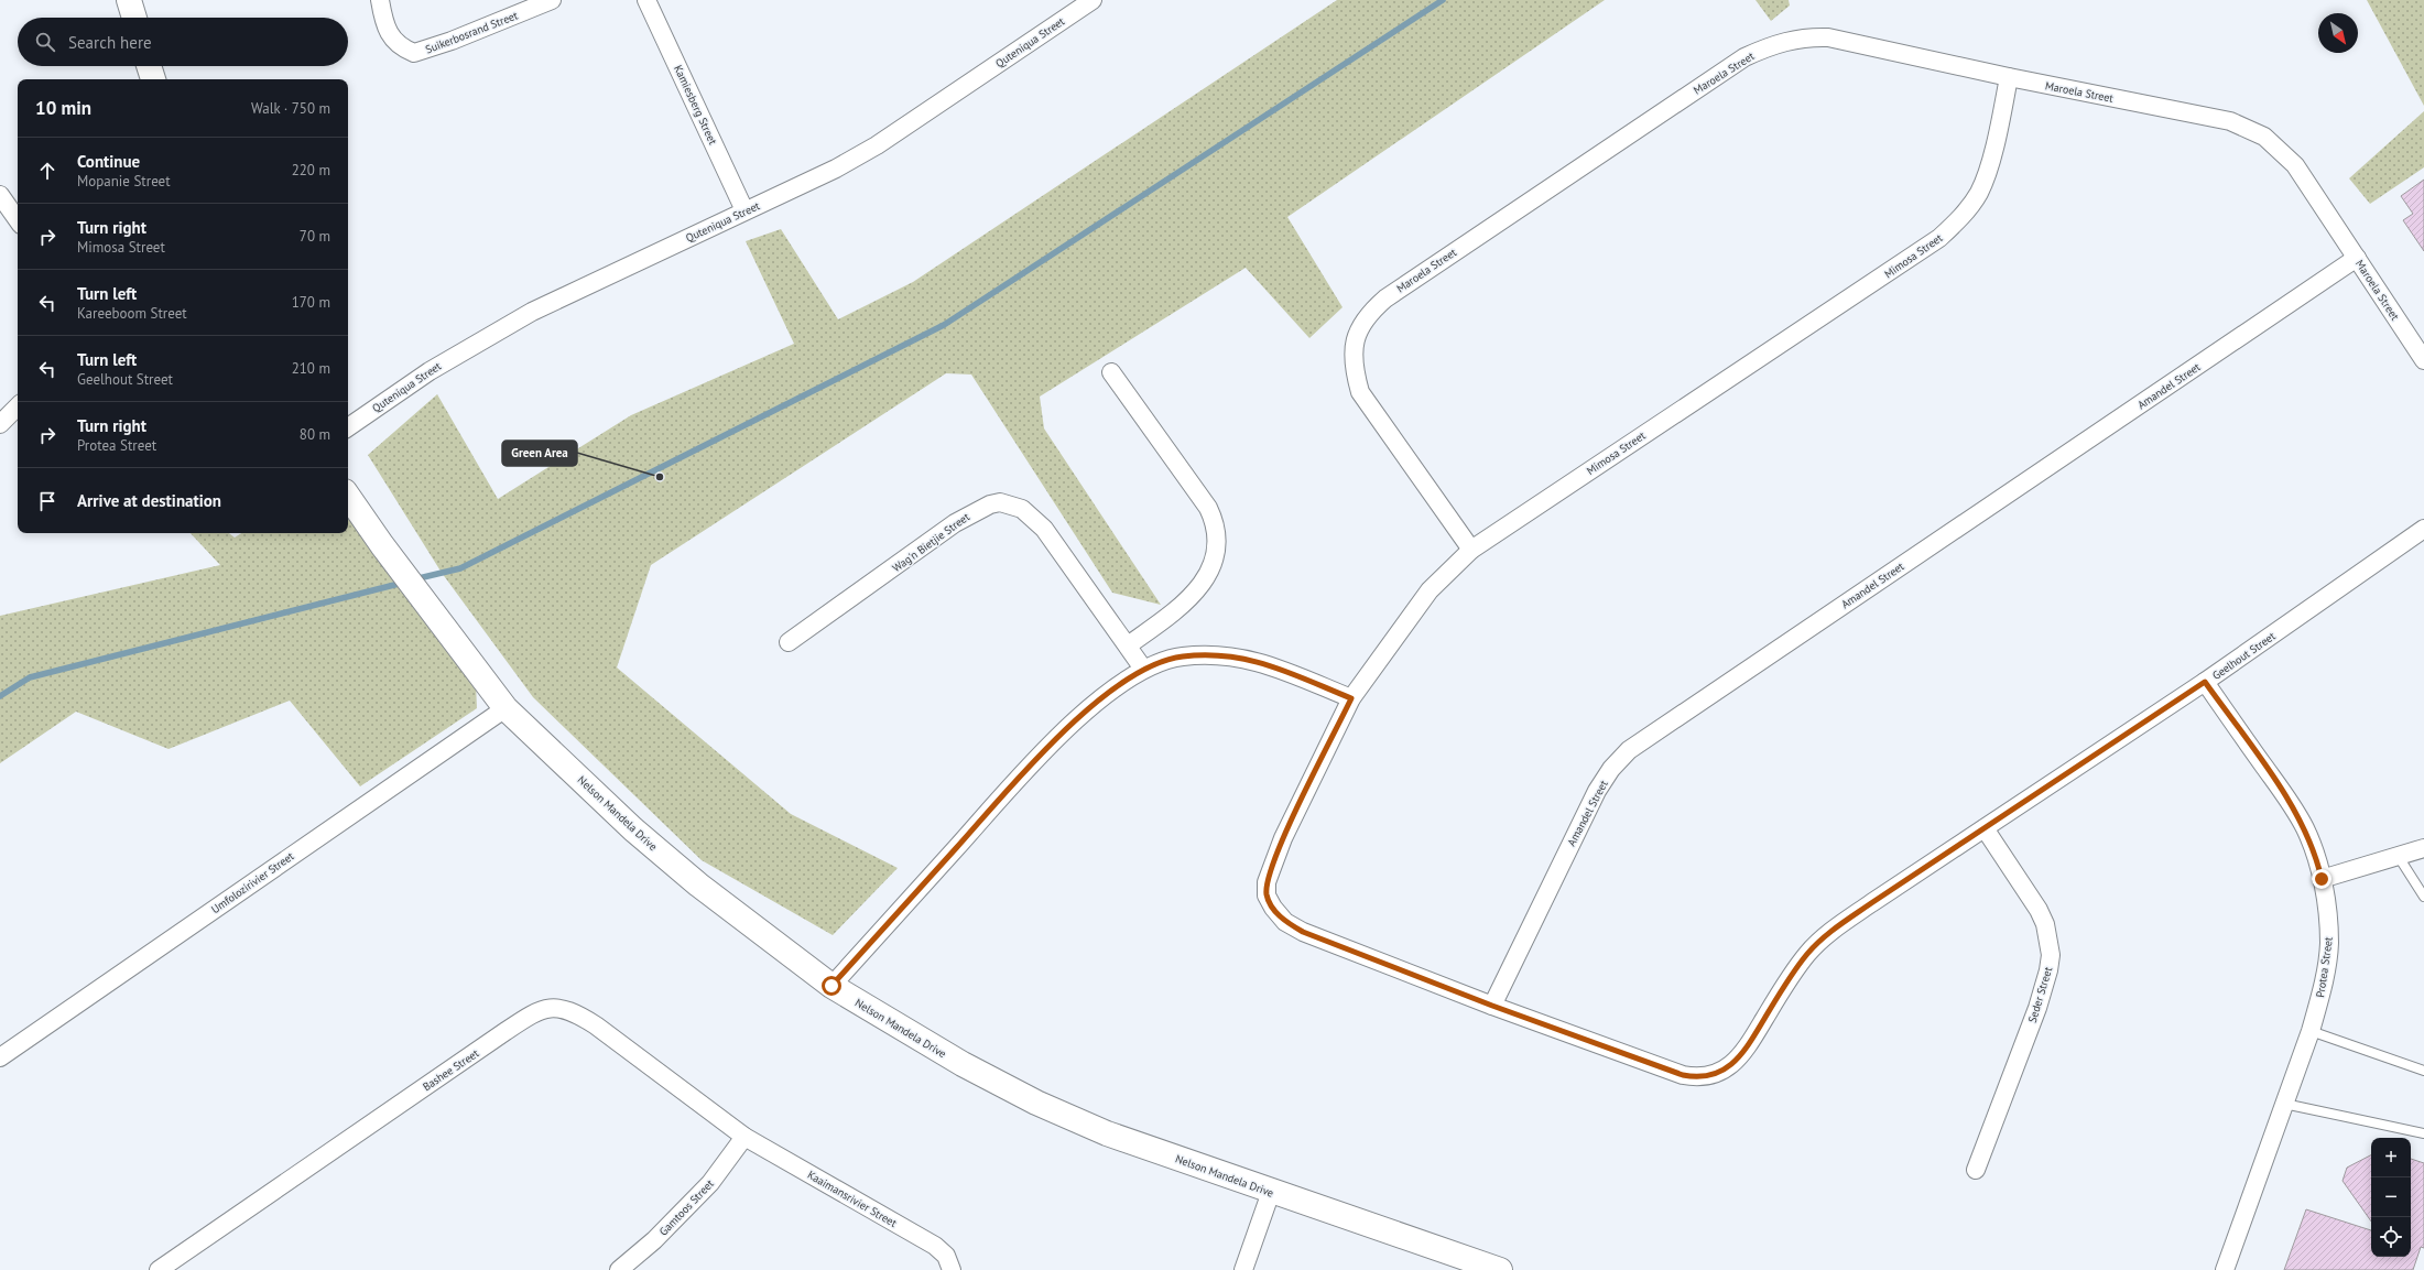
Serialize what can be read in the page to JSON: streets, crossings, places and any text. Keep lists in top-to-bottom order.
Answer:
{
  "streets": {
    "street": [
      "Suikerbosrand Street",
      "Quteniqua Street",
      "Maroela Street",
      "Kamiesberg Street",
      "Mimosa Street",
      "Amandel Street",
      "Wag'n Bietjie Street",
      "Geelhout Street",
      "Nelson Mandela Drive",
      "Umfolozirivier Street",
      "Protea Street",
      "Seder Street",
      "Bashee Street",
      "Kaaimansrivier Street",
      "Gamtoos Street"
    ]
  },
  "crossings": [
    ["Quteniqua Street", "Kamiesberg Street"],
    ["Maroela Street", "Mimosa Street"],
    ["Maroela Street", "Amandel Street"],
    ["Mimosa Street", "Amandel Street"],
    ["Mimosa Street", "Geelhout Street"],
    ["Amandel Street", "Geelhout Street"],
    ["Geelhout Street", "Protea Street"],
    ["Geelhout Street", "Seder Street"],
    ["Nelson Mandela Drive", "Umfolozirivier Street"],
    ["Bashee Street", "Kaaimansrivier Street"],
    ["Bashee Street", "Gamtoos Street"],
    ["Kaaimansrivier Street", "Gamtoos Street"]
  ],
  "places": ["Green Area"],
  "north": "bottom right",
  "page": {
    "search": "Search here",
    "heading": ["10 min", "Walk · 750 m"],
    "list": [
      ["Continue", "Mopanie Street", "220 m"],
      ["Turn right", "Mimosa Street", "70 m"],
      ["Turn left", "Kareeboom Street", "170 m"],
      ["Turn left", "Geelhout Street", "210 m"],
      ["Turn right", "Protea Street", "80 m"],
      "Arrive at destination"
    ],
    "map_buttons": ["+", "−"]
  }
}
